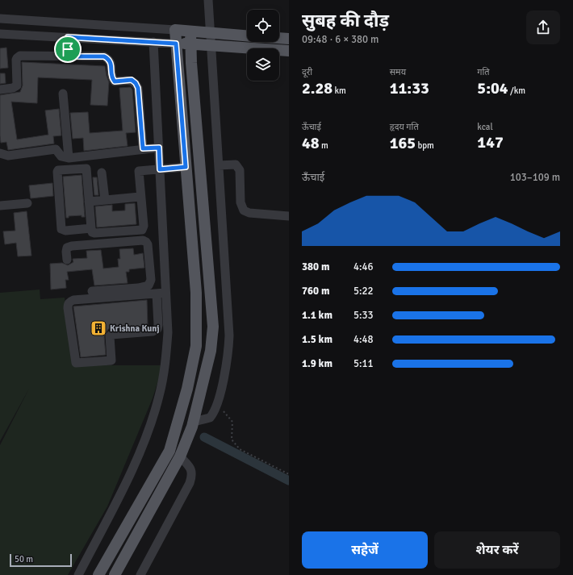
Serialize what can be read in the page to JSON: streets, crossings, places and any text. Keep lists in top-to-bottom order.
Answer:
{
  "places": {
    "building": ["Krishna Kunj"]
  },
  "scale_bar": "50 m",
  "page": {
    "heading": ["सुबह की दौड़", "09:48 · 6 × 380 m"],
    "stats": [
      ["दूरी", "2.28 km"],
      ["समय", "11:33"],
      ["गति", "5:04 /km"],
      ["ऊँचाई", "48 m"],
      ["हृदय गति", "165 bpm"],
      ["kcal", "147"]
    ],
    "chart": ["ऊँचाई", "103–109 m"],
    "list": [
      {
        "name": "380 m",
        "note": "4:46"
      },
      {
        "name": "760 m",
        "note": "5:22"
      },
      {
        "name": "1.1 km",
        "note": "5:33"
      },
      {
        "name": "1.5 km",
        "note": "4:48"
      },
      {
        "name": "1.9 km",
        "note": "5:11"
      }
    ],
    "buttons": ["सहेजें", "शेयर करें"],
    "scale": "50 m"
  }
}
